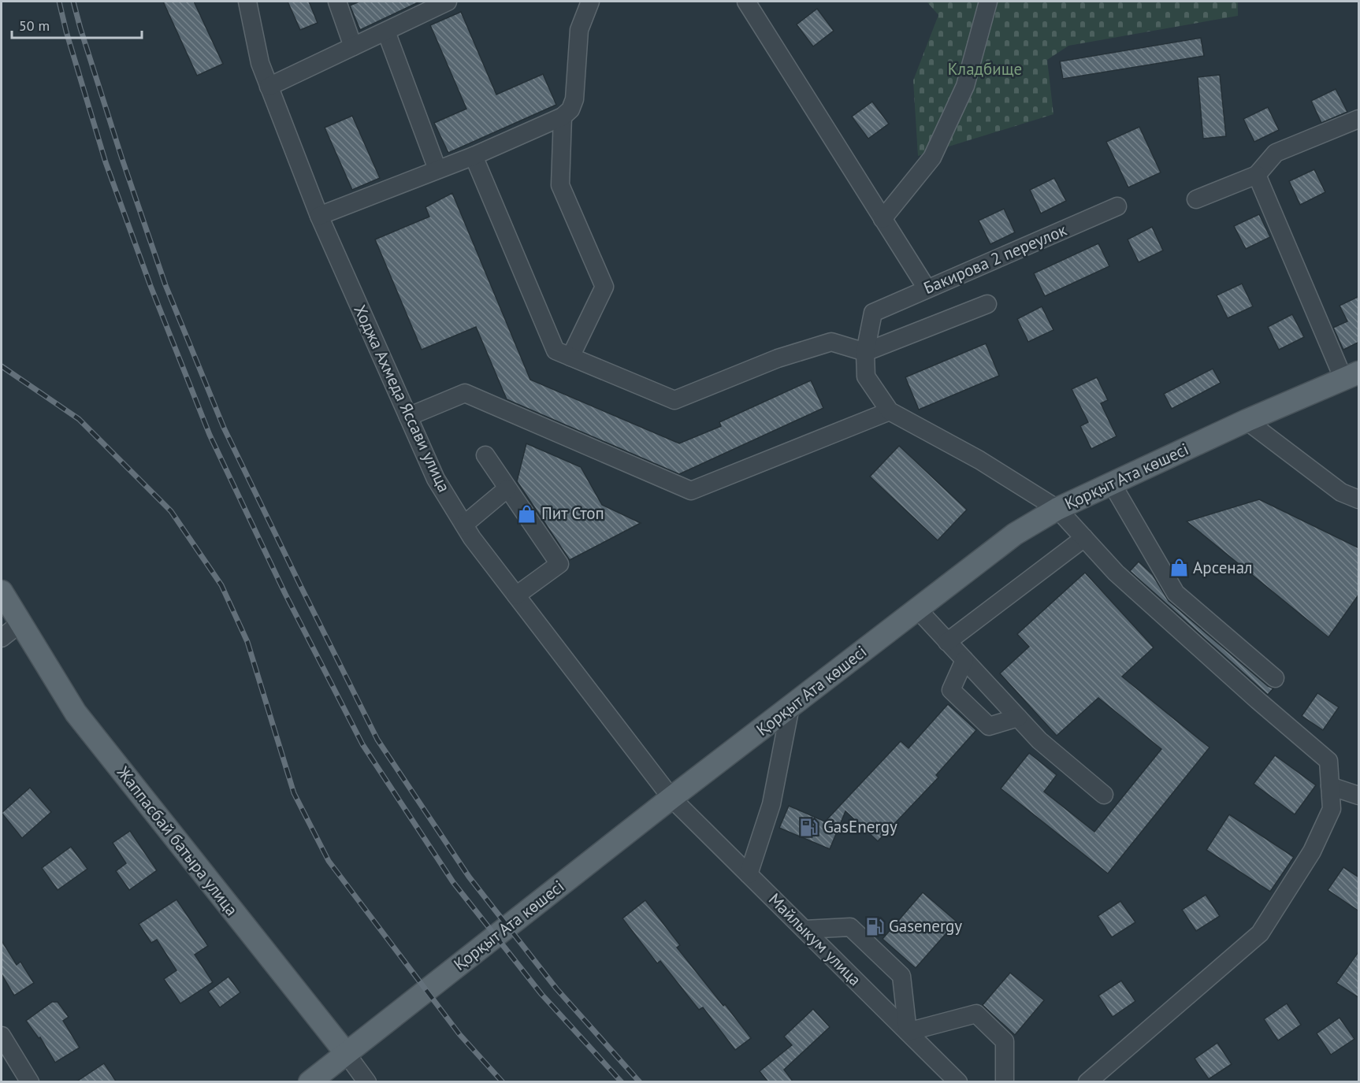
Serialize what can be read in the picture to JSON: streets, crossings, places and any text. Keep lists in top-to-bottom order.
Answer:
{
  "streets": {
    "main road": ["Қорқыт Ата көшесі", "Жаппасбай батыра улица"],
    "street": ["Бакирова 2 переулок", "Ходжа Ахмеда Яссави улица", "Майлыкум улица"]
  },
  "crossings": [
    ["Ходжа Ахмеда Яссави улица", "Қорқыт Ата көшесі"],
    ["Ходжа Ахмеда Яссави улица", "Майлыкум улица"],
    ["Қорқыт Ата көшесі", "Жаппасбай батыра улица"],
    ["Қорқыт Ата көшесі", "Майлыкум улица"]
  ],
  "parks": ["Кладбище"],
  "places": {
    "shop": ["Пит Стоп", "Арсенал"],
    "fuel station": ["GasEnergy", "Gasenergy"]
  },
  "scale_bar": "50 m"
}
